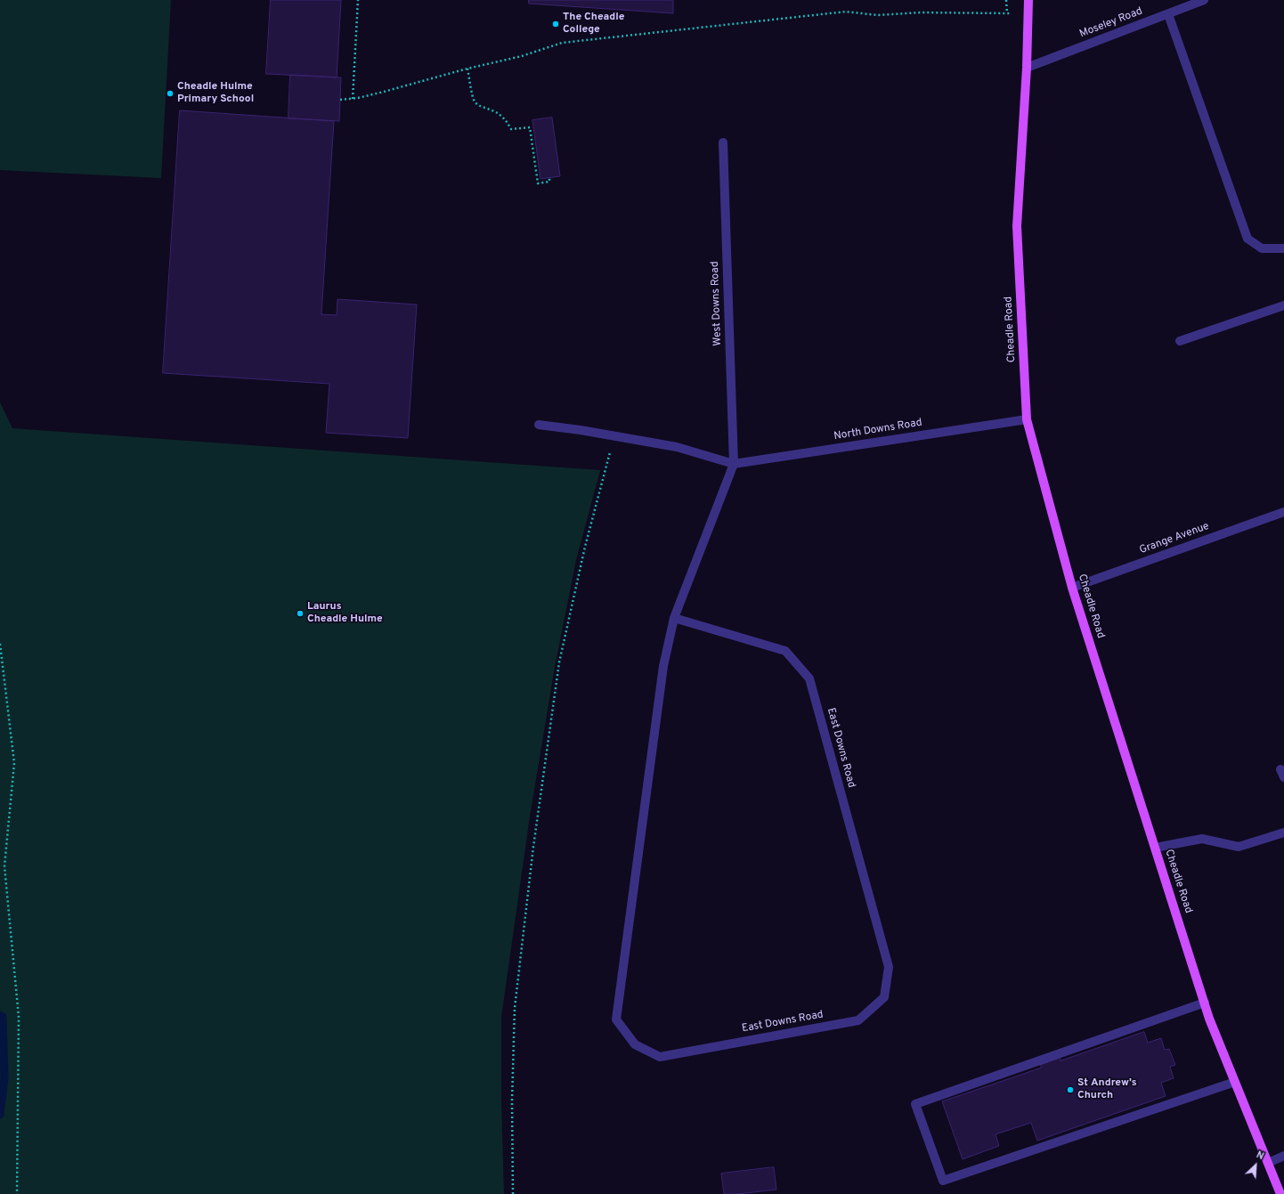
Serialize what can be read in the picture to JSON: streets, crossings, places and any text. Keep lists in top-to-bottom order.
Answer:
{
  "streets": {
    "main road": ["Cheadle Road"],
    "street": [
      "Moseley Road",
      "West Downs Road",
      "North Downs Road",
      "Grange Avenue",
      "East Downs Road"
    ]
  },
  "crossings": [
    ["Moseley Road", "Cheadle Road"],
    ["West Downs Road", "North Downs Road"],
    ["West Downs Road", "East Downs Road"],
    ["Cheadle Road", "North Downs Road"],
    ["Cheadle Road", "Grange Avenue"],
    ["North Downs Road", "East Downs Road"]
  ],
  "places": [
    "The Cheadle College",
    "Cheadle Hulme Primary School",
    "Laurus Cheadle Hulme",
    "St Andrew's Church"
  ],
  "north": "top right"
}
